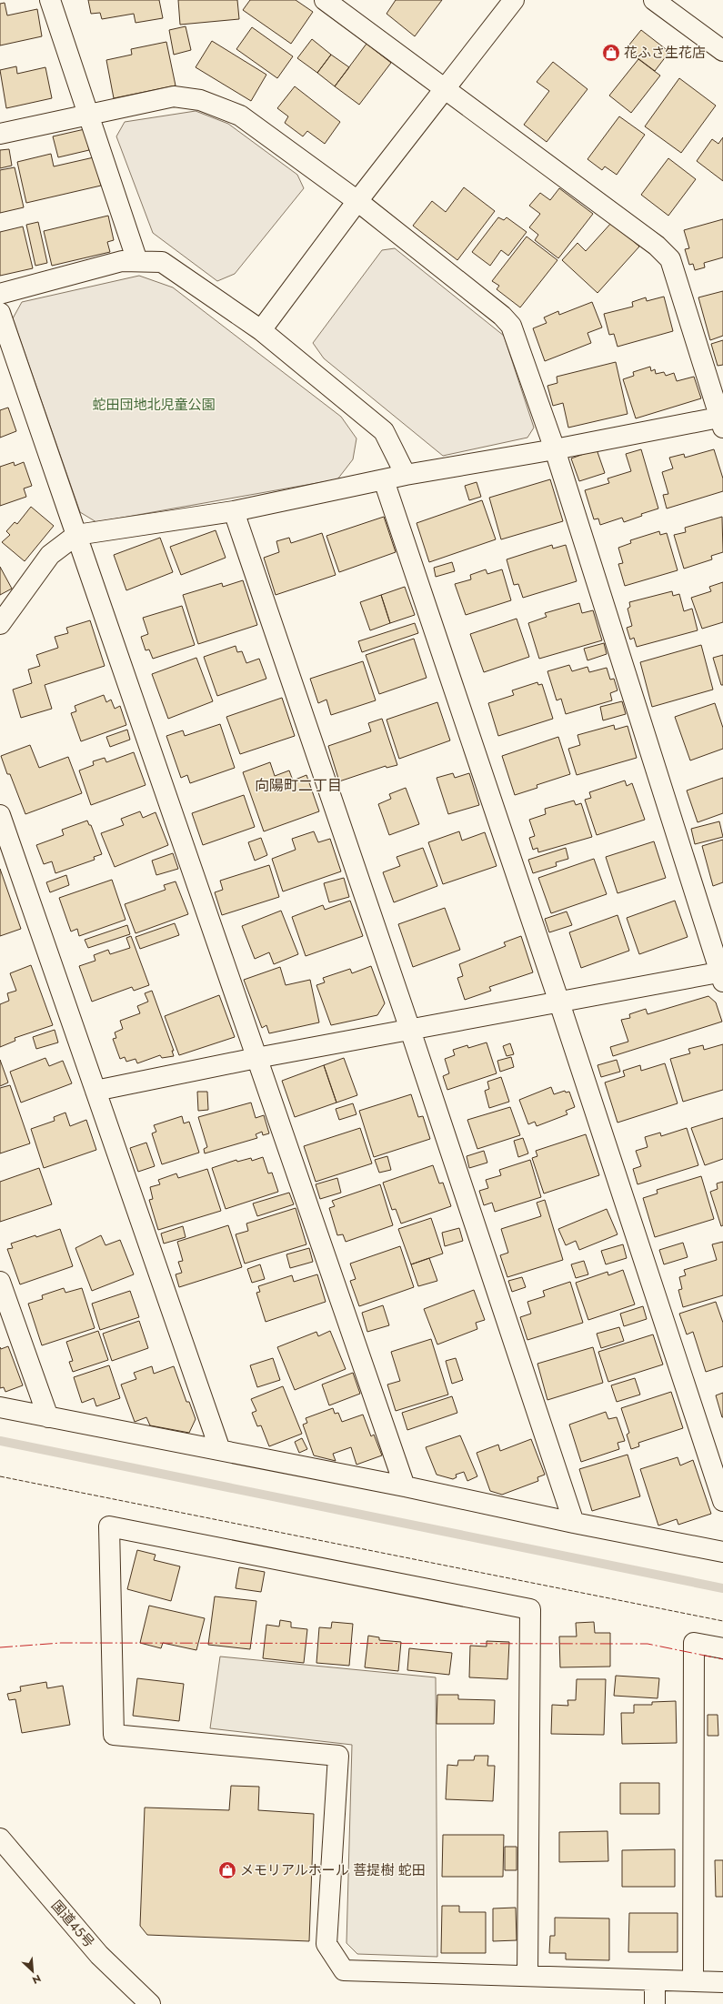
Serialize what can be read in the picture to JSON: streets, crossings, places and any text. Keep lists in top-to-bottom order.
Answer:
{
  "streets": {
    "main road": ["国道45号"]
  },
  "districts": ["向陽町二丁目"],
  "parks": ["蛇田団地北児童公園"],
  "places": {
    "shop": ["花ふさ生花店", "メモリアルホール 菩提樹 蛇田"]
  },
  "north": "bottom right"
}
